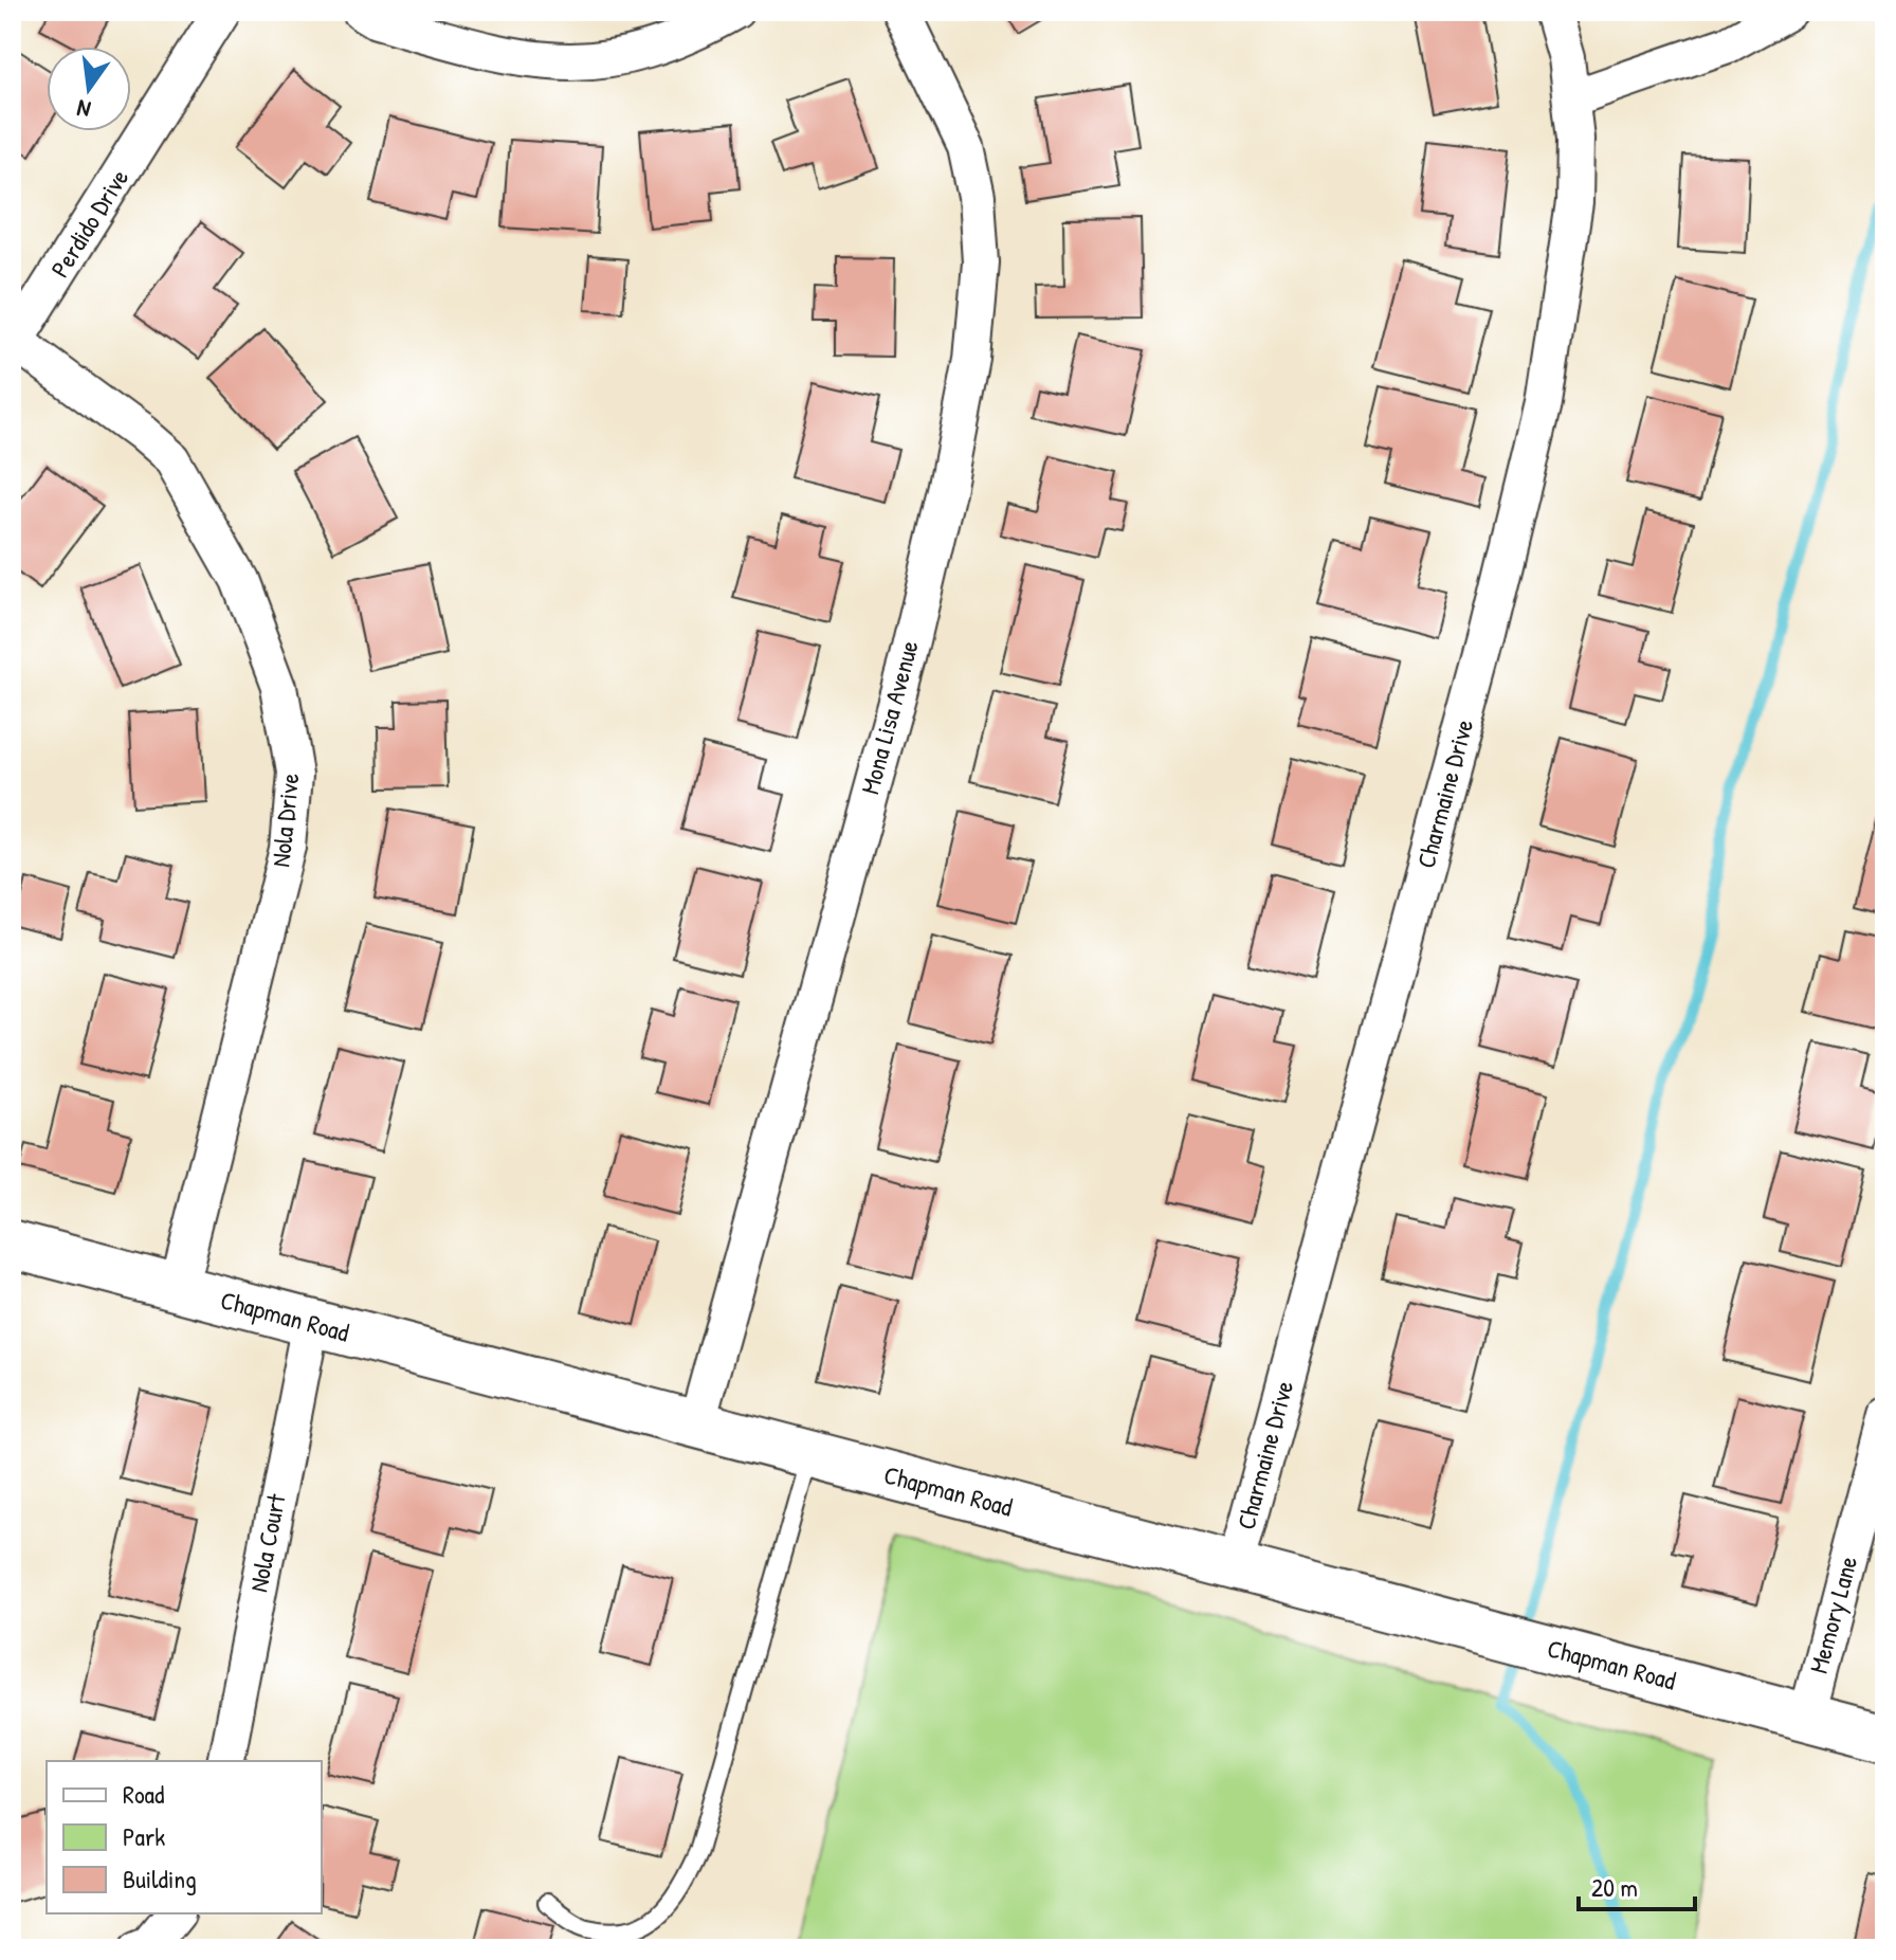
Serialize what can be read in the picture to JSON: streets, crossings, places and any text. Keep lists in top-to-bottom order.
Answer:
{
  "streets": {
    "street": [
      "Perdido Drive",
      "Mona Lisa Avenue",
      "Charmaine Drive",
      "Nola Drive",
      "Chapman Road",
      "Nola Court",
      "Memory Lane"
    ]
  },
  "crossings": [
    ["Perdido Drive", "Nola Drive"],
    ["Mona Lisa Avenue", "Chapman Road"],
    ["Charmaine Drive", "Chapman Road"],
    ["Nola Drive", "Chapman Road"],
    ["Chapman Road", "Nola Court"],
    ["Chapman Road", "Memory Lane"]
  ],
  "legend": ["Road", "Park", "Building"],
  "scale_bar": "20 m",
  "north": "bottom"
}
